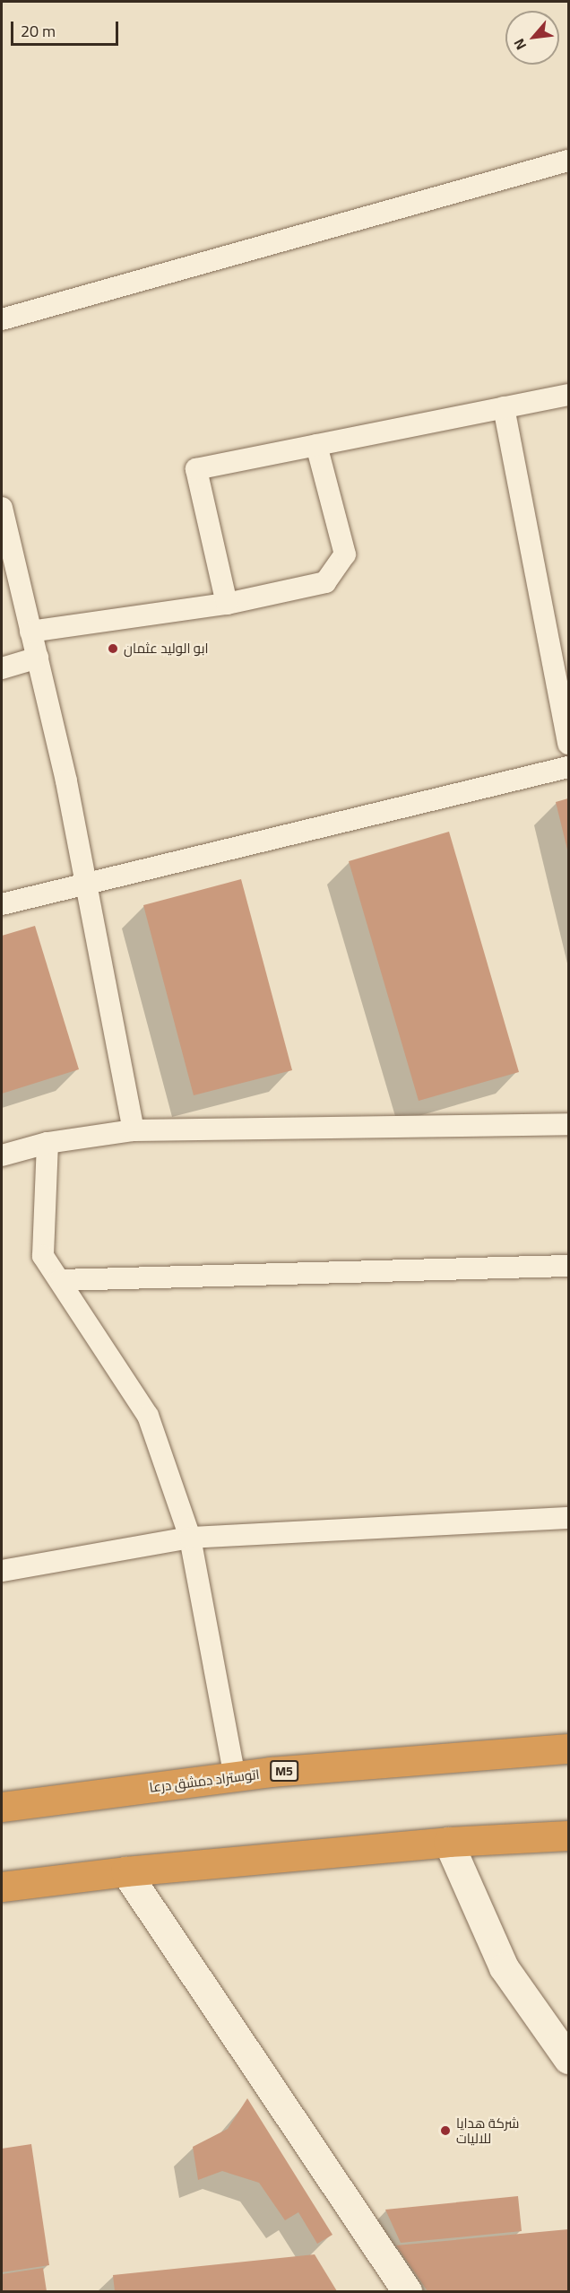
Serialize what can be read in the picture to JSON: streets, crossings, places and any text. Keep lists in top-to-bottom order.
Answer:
{
  "streets": {
    "highway": ["M5", "اتوستراد دمشق درعا"]
  },
  "places": ["ابو الوليد عثمان", "شركة هدايا للاليات"],
  "scale_bar": "20 m",
  "north": "bottom left"
}
